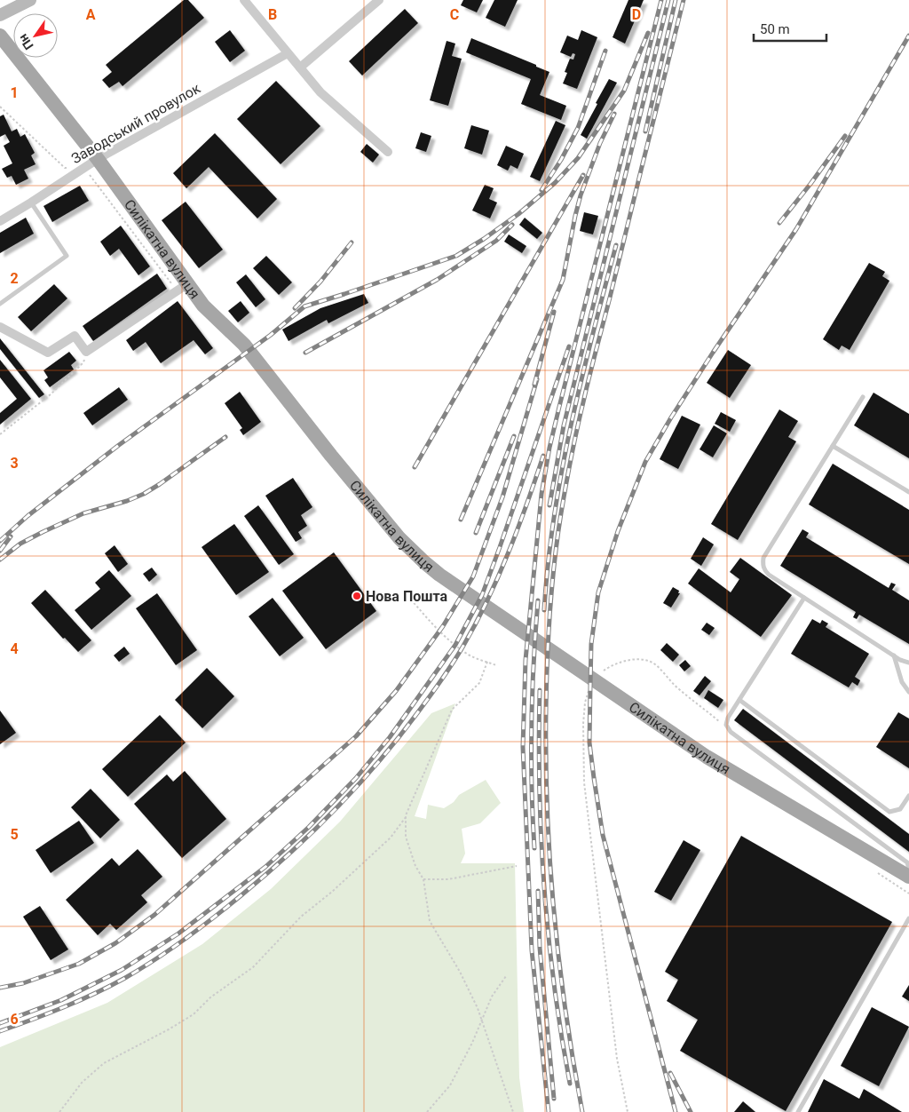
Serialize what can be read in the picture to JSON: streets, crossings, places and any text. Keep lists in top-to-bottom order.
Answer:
{
  "streets": {
    "main road": ["Силікатна вулиця"],
    "street": ["Заводський провулок"]
  },
  "crossings": [
    ["Заводський провулок", "Силікатна вулиця"]
  ],
  "places": ["Нова Пошта"],
  "scale_bar": "50 m",
  "north": "bottom left",
  "grid": {
    "columns": [
      "A",
      "B",
      "C",
      "D"
    ],
    "rows": [
      "1",
      "2",
      "3",
      "4",
      "5",
      "6"
    ]
  }
}
